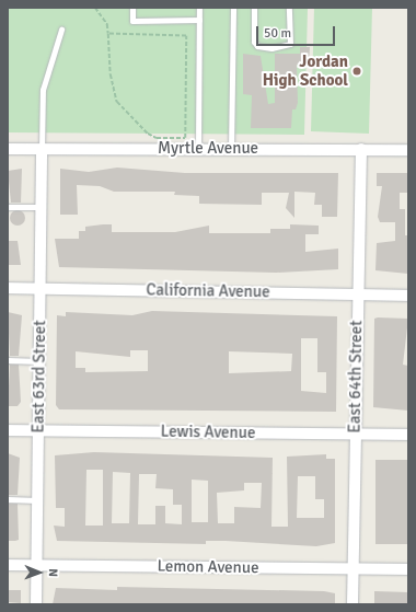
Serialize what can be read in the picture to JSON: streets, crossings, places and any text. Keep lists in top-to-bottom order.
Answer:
{
  "streets": {
    "street": [
      "Myrtle Avenue",
      "California Avenue",
      "East 63rd Street",
      "East 64th Street",
      "Lewis Avenue",
      "Lemon Avenue"
    ]
  },
  "crossings": [
    ["Myrtle Avenue", "East 63rd Street"],
    ["Myrtle Avenue", "East 64th Street"],
    ["California Avenue", "East 63rd Street"],
    ["California Avenue", "East 64th Street"],
    ["East 63rd Street", "Lewis Avenue"],
    ["East 63rd Street", "Lemon Avenue"],
    ["East 64th Street", "Lewis Avenue"],
    ["East 64th Street", "Lemon Avenue"]
  ],
  "places": ["Jordan High School"],
  "scale_bar": "50 m",
  "north": "right"
}
